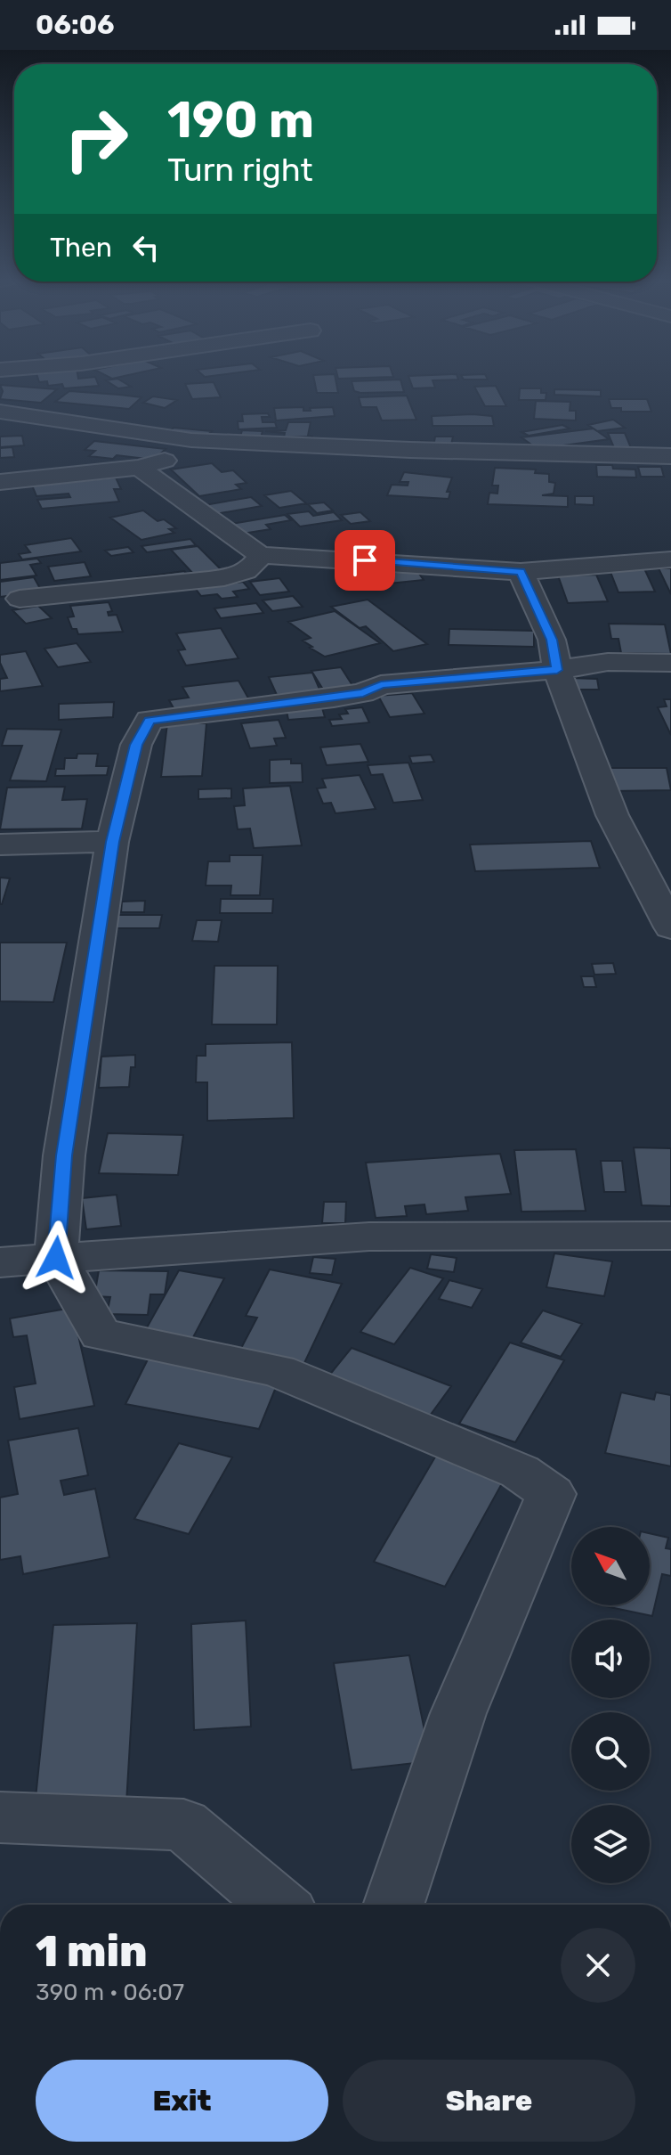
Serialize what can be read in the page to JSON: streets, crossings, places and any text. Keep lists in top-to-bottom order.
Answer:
{
  "north": "top left",
  "page": {
    "status": "06:06",
    "turn": ["190 m", "Turn right"],
    "then": "Then",
    "heading": ["1 min", "390 m · 06:07"],
    "buttons": ["Exit", "Share"]
  }
}
